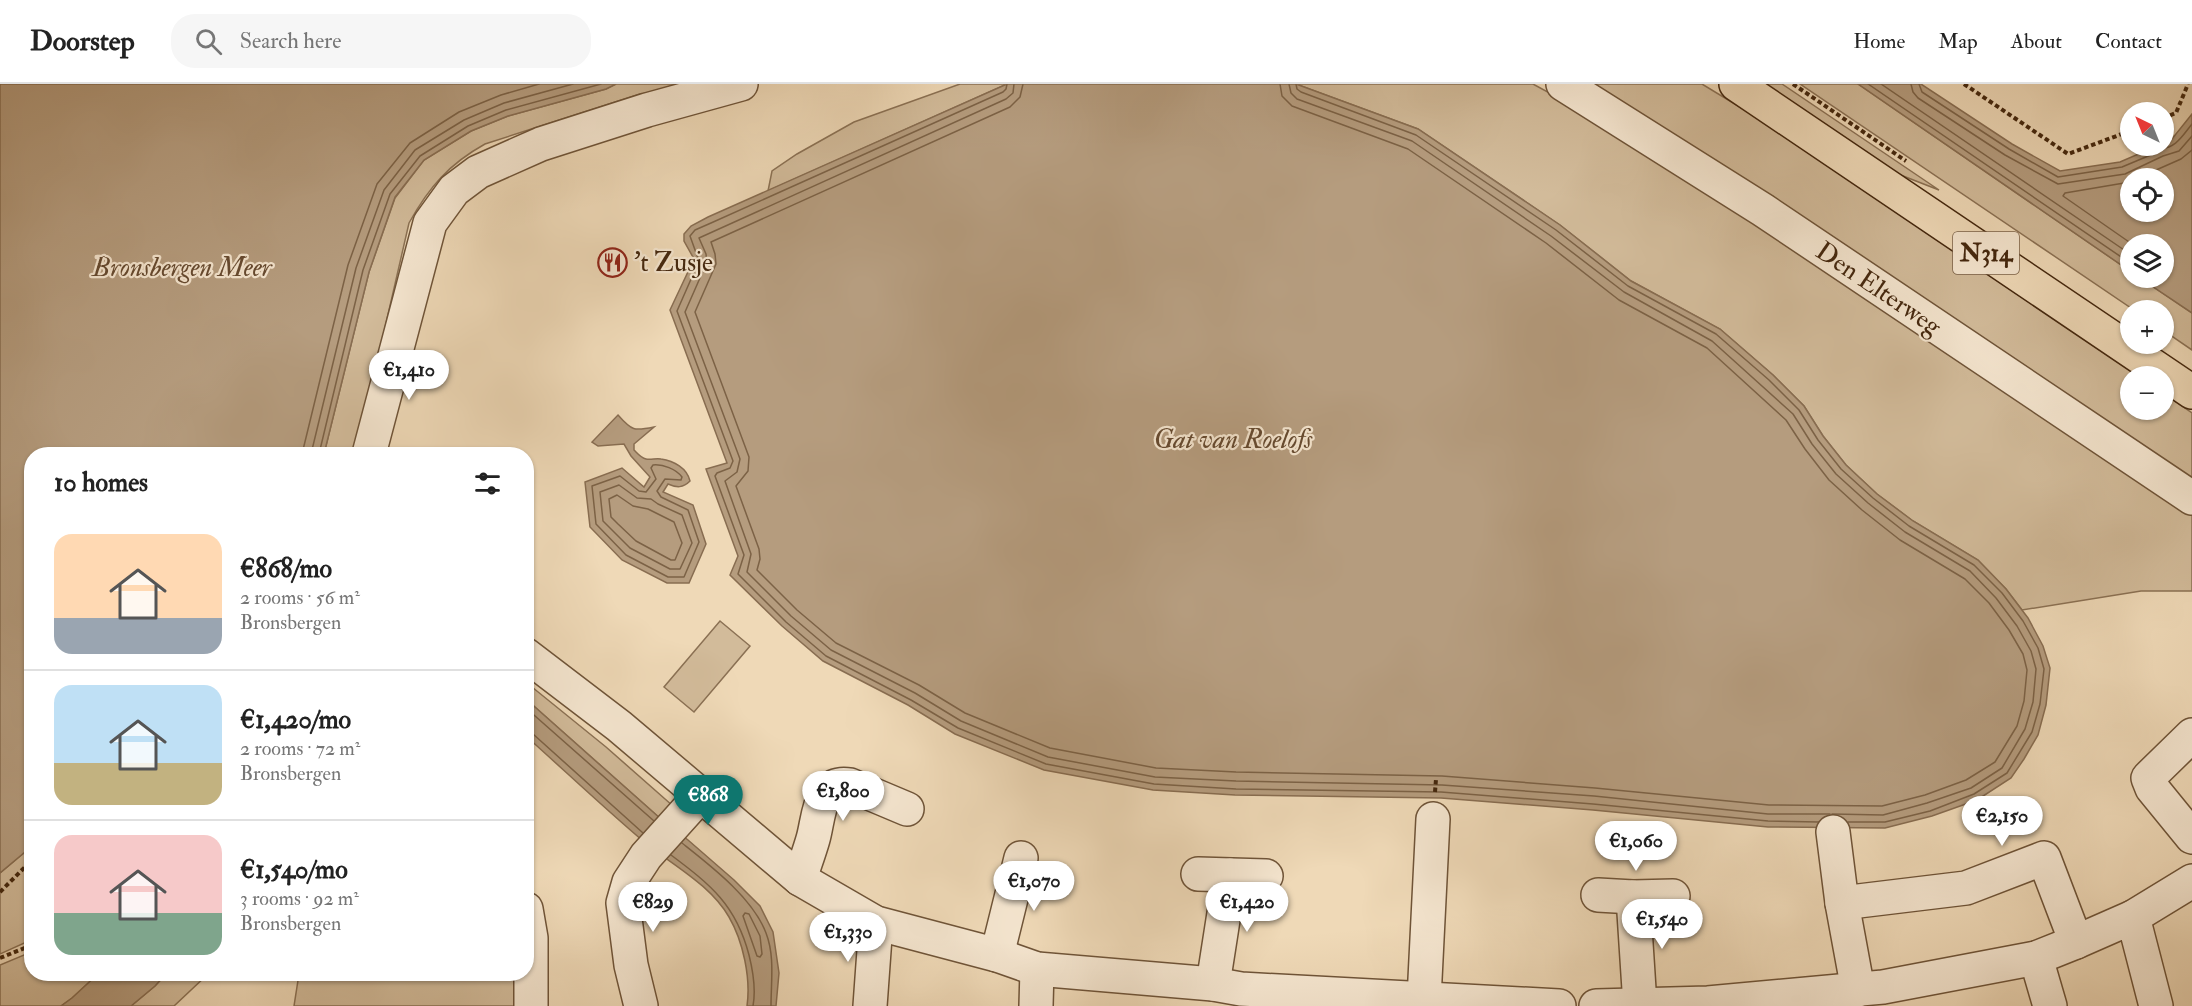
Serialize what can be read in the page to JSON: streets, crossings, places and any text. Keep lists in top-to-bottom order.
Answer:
{
  "streets": {
    "main road": ["N314"],
    "street": ["Den Elterweg"]
  },
  "water": ["Bronsbergen Meer", "Gat van Roelofs"],
  "places": {
    "restaurant": ["'t Zusje"]
  },
  "north": "top left",
  "page": {
    "header": "Doorstep",
    "search": "Search here",
    "nav": [
      "Home",
      "Map",
      "About",
      "Contact"
    ],
    "map_buttons": ["+", "−"],
    "price": [
      "€1,410",
      "€1,800",
      "€868",
      "€2,150",
      "€1,060",
      "€1,070",
      "€829",
      "€1,420",
      "€1,540",
      "€1,330"
    ],
    "heading": "10 homes",
    "list": [
      {
        "name": "€868/mo",
        "note": "2 rooms · 56 m² · Bronsbergen"
      },
      {
        "name": "€1,420/mo",
        "note": "2 rooms · 72 m² · Bronsbergen"
      },
      {
        "name": "€1,540/mo",
        "note": "3 rooms · 92 m² · Bronsbergen"
      }
    ]
  }
}
